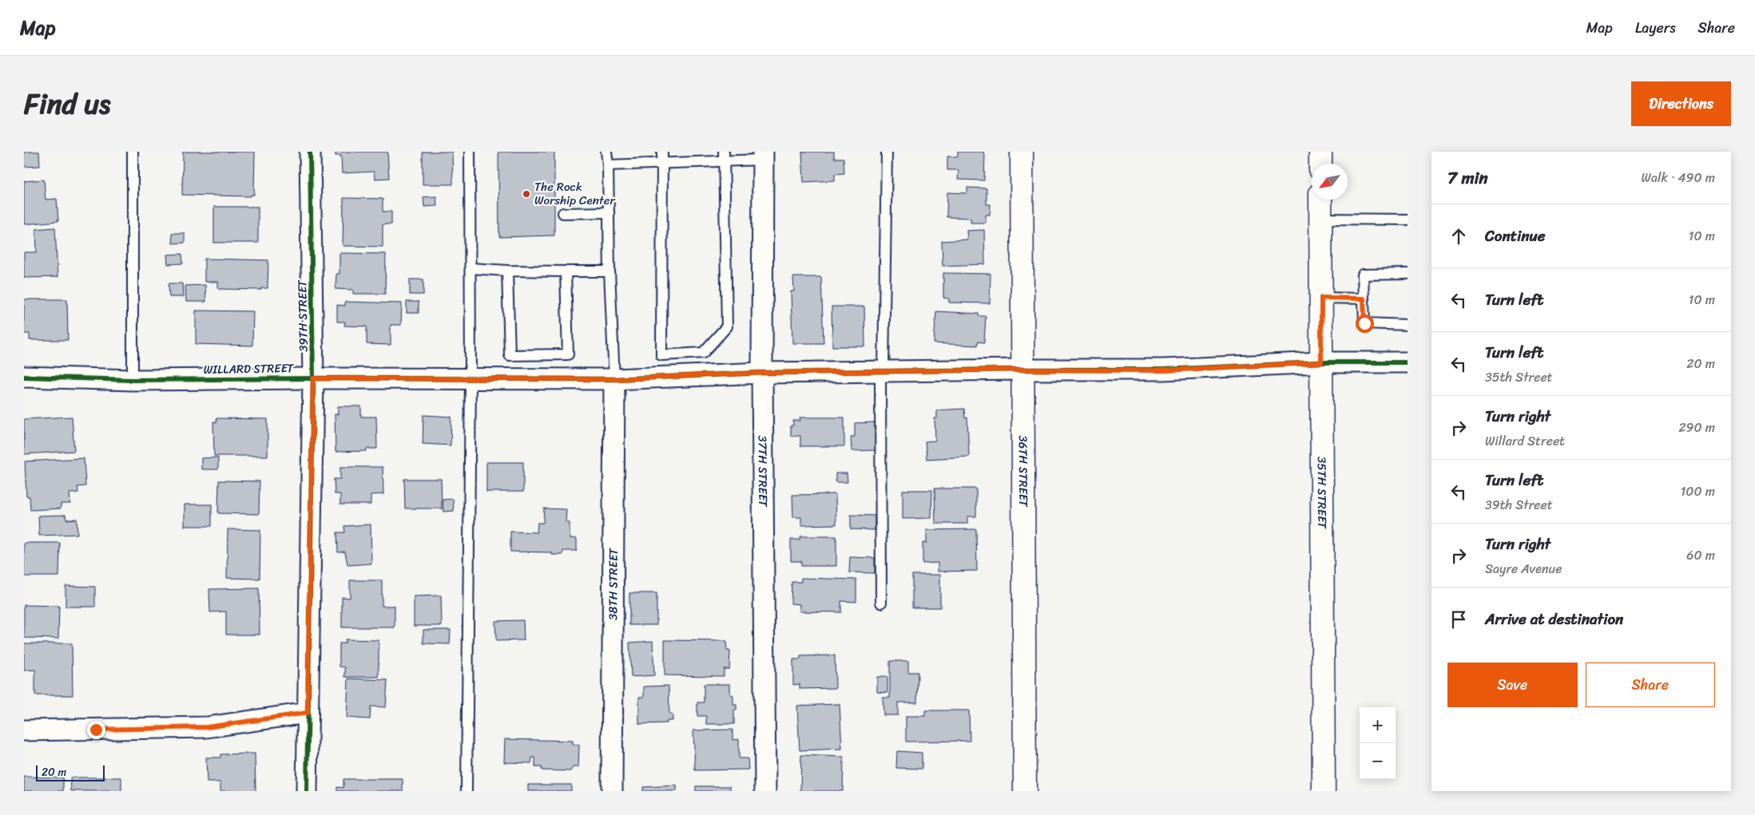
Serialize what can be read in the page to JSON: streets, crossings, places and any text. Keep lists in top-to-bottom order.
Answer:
{
  "streets": {
    "street": [
      "39TH STREET",
      "WILLARD STREET",
      "37TH STREET",
      "36TH STREET",
      "35TH STREET",
      "38TH STREET"
    ]
  },
  "crossings": [
    ["39TH STREET", "WILLARD STREET"],
    ["WILLARD STREET", "37TH STREET"],
    ["WILLARD STREET", "36TH STREET"],
    ["WILLARD STREET", "35TH STREET"],
    ["WILLARD STREET", "38TH STREET"]
  ],
  "places": ["The Rock Worship Center"],
  "scale_bar": "20 m",
  "north": "bottom left",
  "page": {
    "header": "Map",
    "nav": ["Map", "Layers", "Share"],
    "title": "Find us",
    "buttons": [
      "Directions",
      ["Save", "Share"]
    ],
    "heading": ["7 min", "Walk · 490 m"],
    "list": [
      ["Continue", "10 m"],
      ["Turn left", "10 m"],
      ["Turn left", "35th Street", "20 m"],
      ["Turn right", "Willard Street", "290 m"],
      ["Turn left", "39th Street", "100 m"],
      ["Turn right", "Sayre Avenue", "60 m"],
      "Arrive at destination"
    ],
    "map_buttons": ["+", "−"],
    "scale": "20 m"
  }
}
